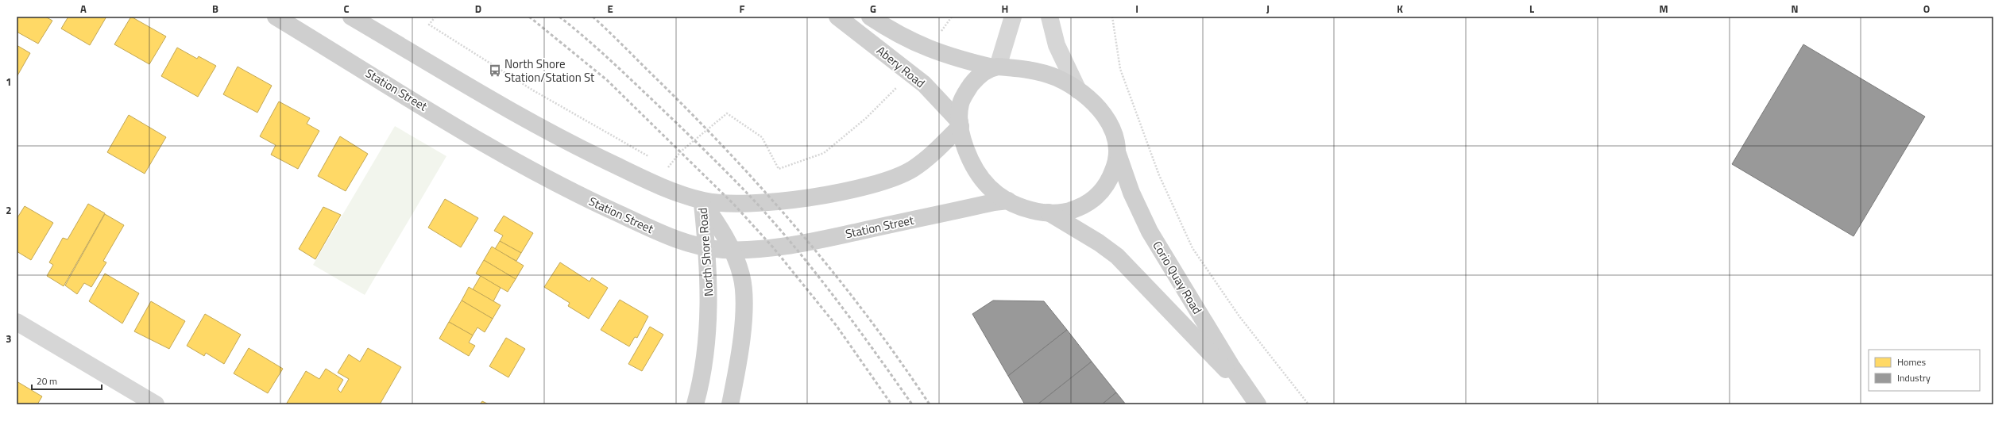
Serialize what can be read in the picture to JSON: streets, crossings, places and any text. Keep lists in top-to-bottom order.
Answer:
{
  "streets": {
    "main road": [
      "Abery Road",
      "Station Street",
      "North Shore Road",
      "Corio Quay Road"
    ]
  },
  "crossings": [
    ["Abery Road", "Corio Quay Road"],
    ["Station Street", "North Shore Road"]
  ],
  "places": {
    "bus stop": ["North Shore Station/Station St"]
  },
  "legend": ["Homes", "Industry"],
  "scale_bar": "20 m",
  "grid": {
    "columns": [
      "A",
      "B",
      "C",
      "D",
      "E",
      "F",
      "G",
      "H",
      "I",
      "J",
      "K",
      "L",
      "M",
      "N",
      "O"
    ],
    "rows": ["1", "2", "3"]
  }
}
